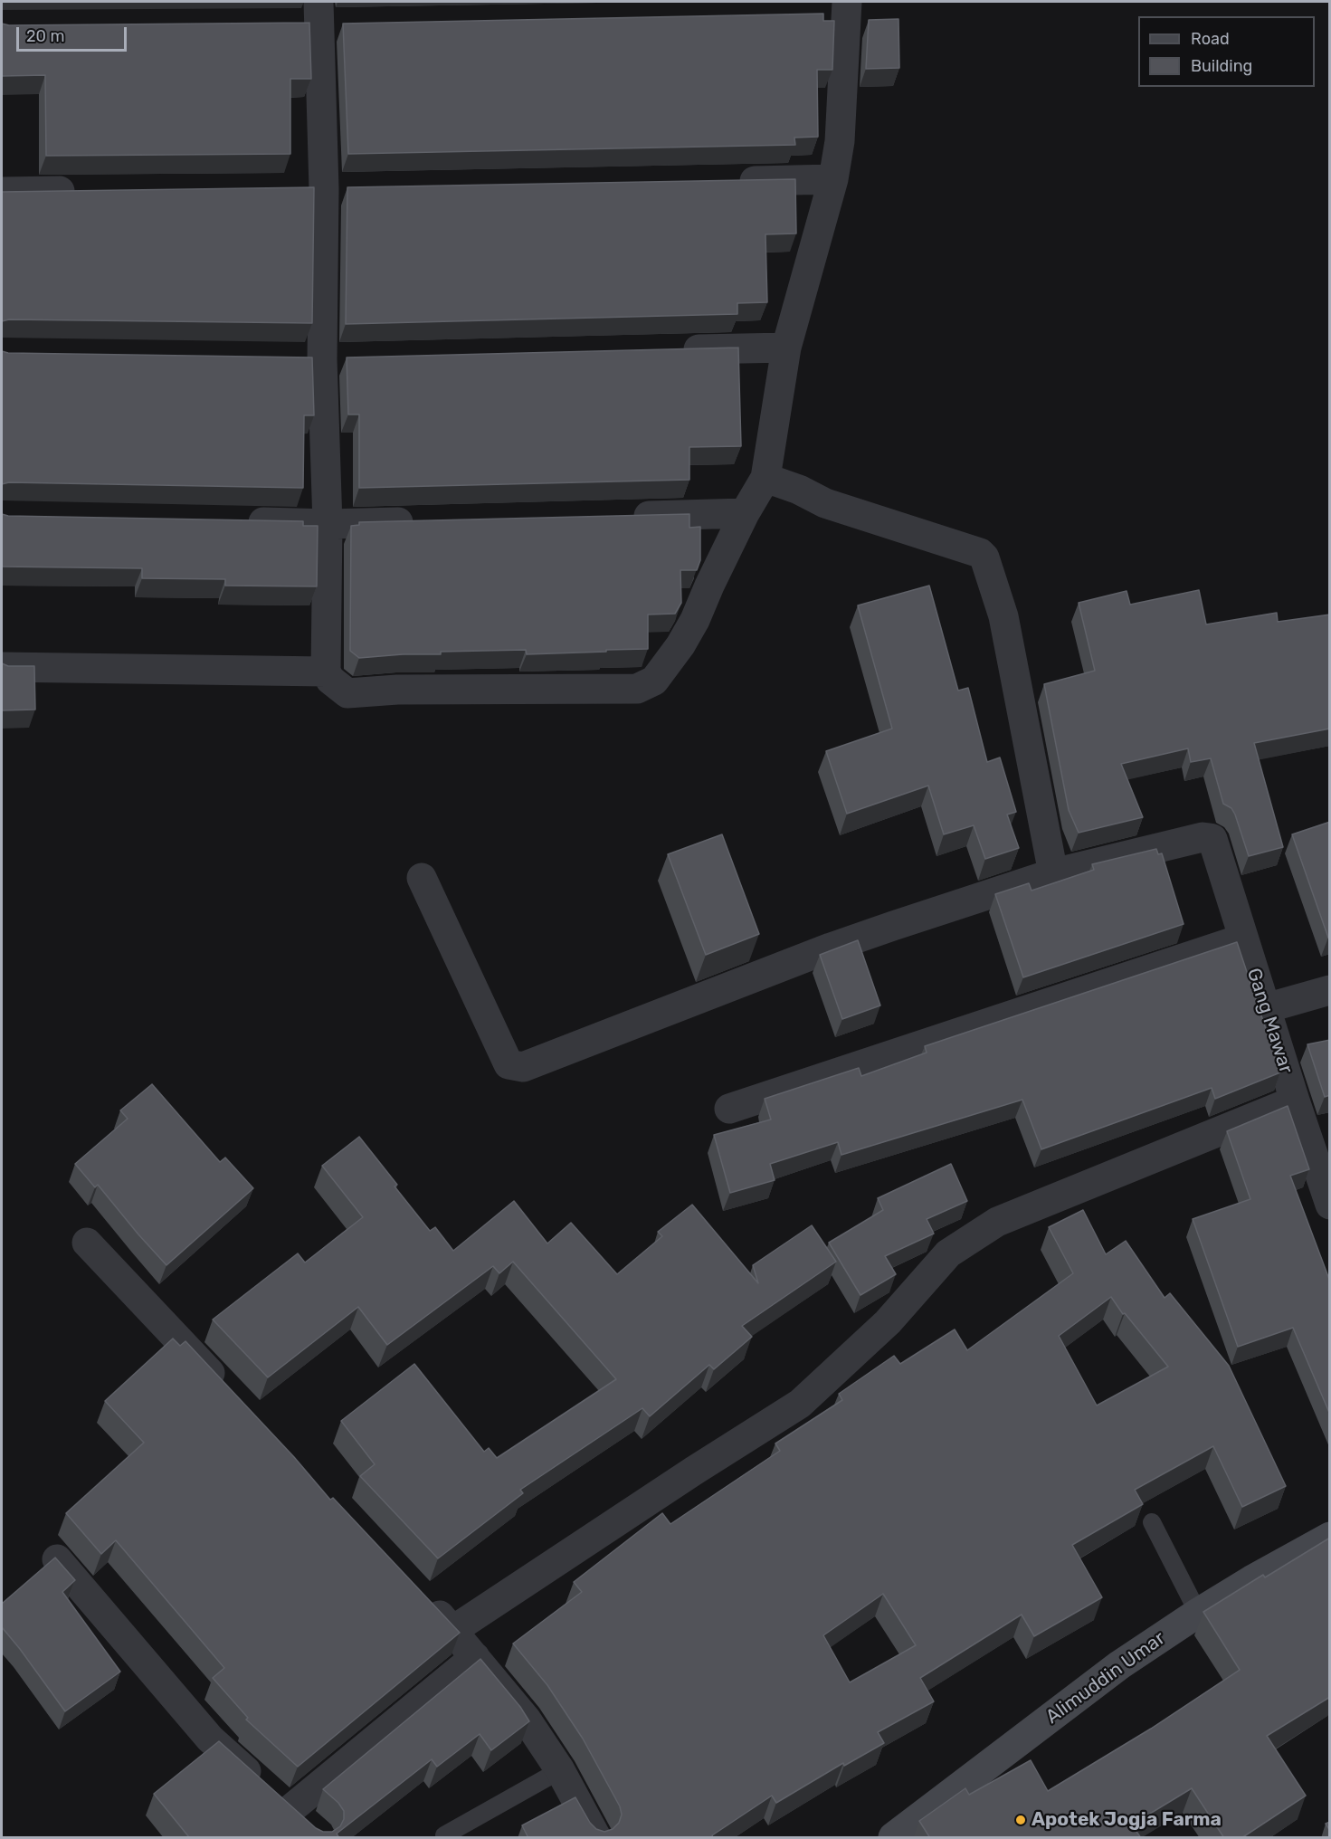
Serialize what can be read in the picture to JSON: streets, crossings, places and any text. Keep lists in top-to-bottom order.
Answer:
{
  "streets": {
    "street": ["Gang Mawar", "Alimuddin Umar"]
  },
  "places": ["Apotek Jogja Farma"],
  "legend": ["Road", "Building"],
  "scale_bar": "20 m"
}
